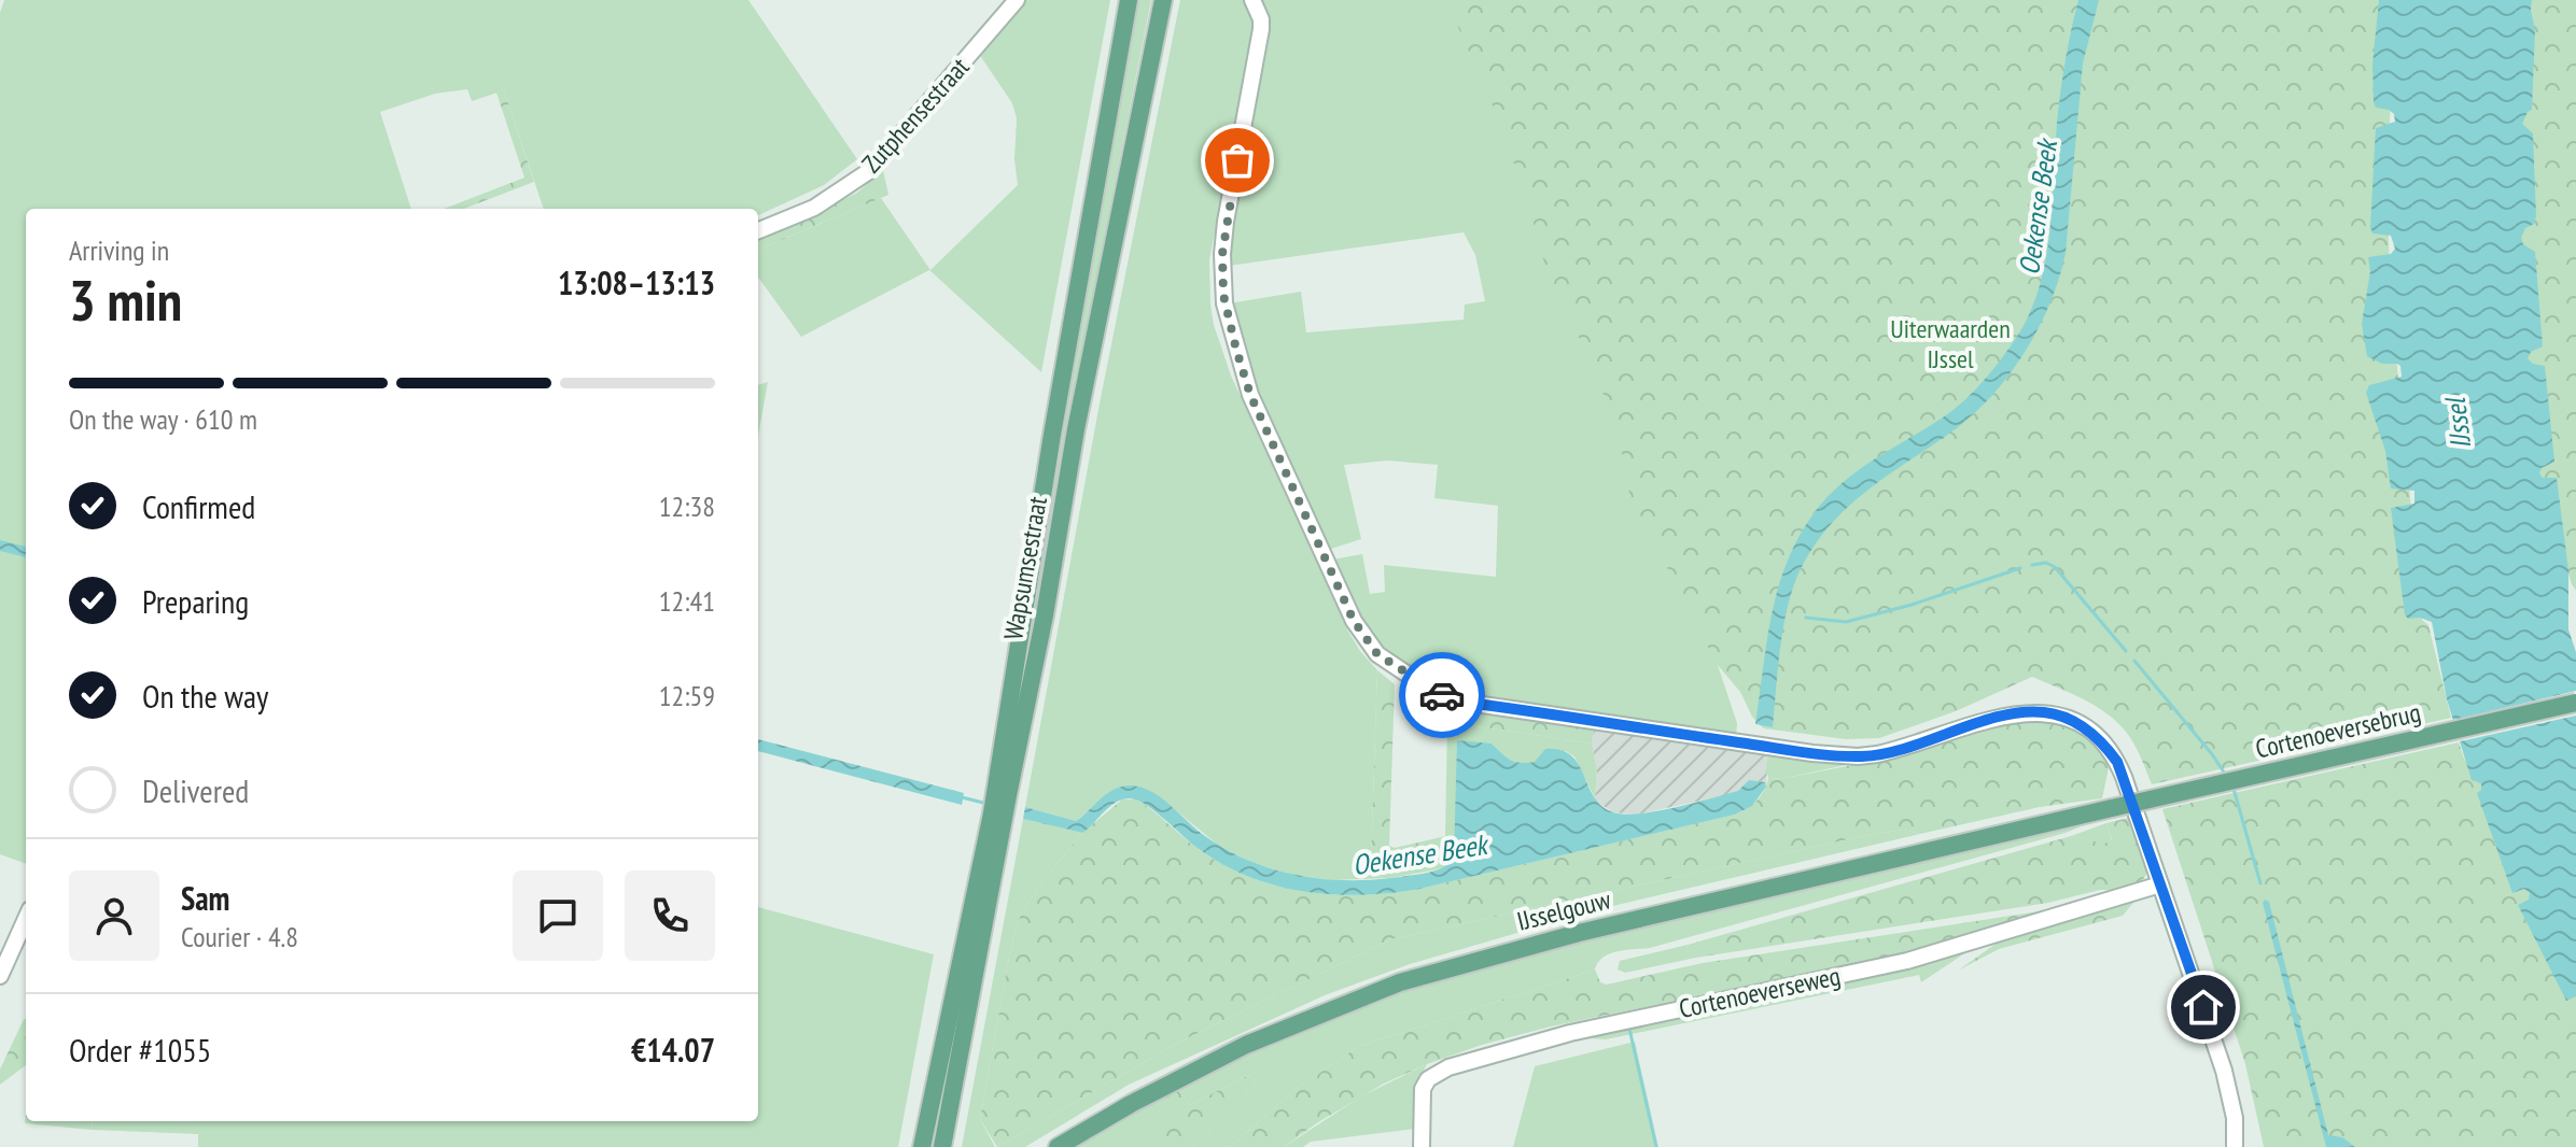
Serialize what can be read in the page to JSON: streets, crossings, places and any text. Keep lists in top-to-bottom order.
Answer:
{
  "streets": {
    "main road": ["Wapsumsestraat", "Cortenoeversebrug", "IJsselgouw"],
    "street": ["Zutphensestraat", "Cortenoeverseweg"]
  },
  "crossings": [
    ["Cortenoeversebrug", "IJsselgouw"]
  ],
  "water": ["Oekense Beek", "IJssel"],
  "parks": ["Uiterwaarden IJssel"],
  "page": {
    "heading": ["3 min", "Arriving in", "13:08–13:13"],
    "panel": [
      "Sam",
      "Courier · 4.8",
      "Order #1055",
      "€14.07"
    ],
    "bar": "On the way · 610 m",
    "list": [
      ["Confirmed", "12:38"],
      ["Preparing", "12:41"],
      ["On the way", "12:59"],
      "Delivered"
    ]
  }
}
